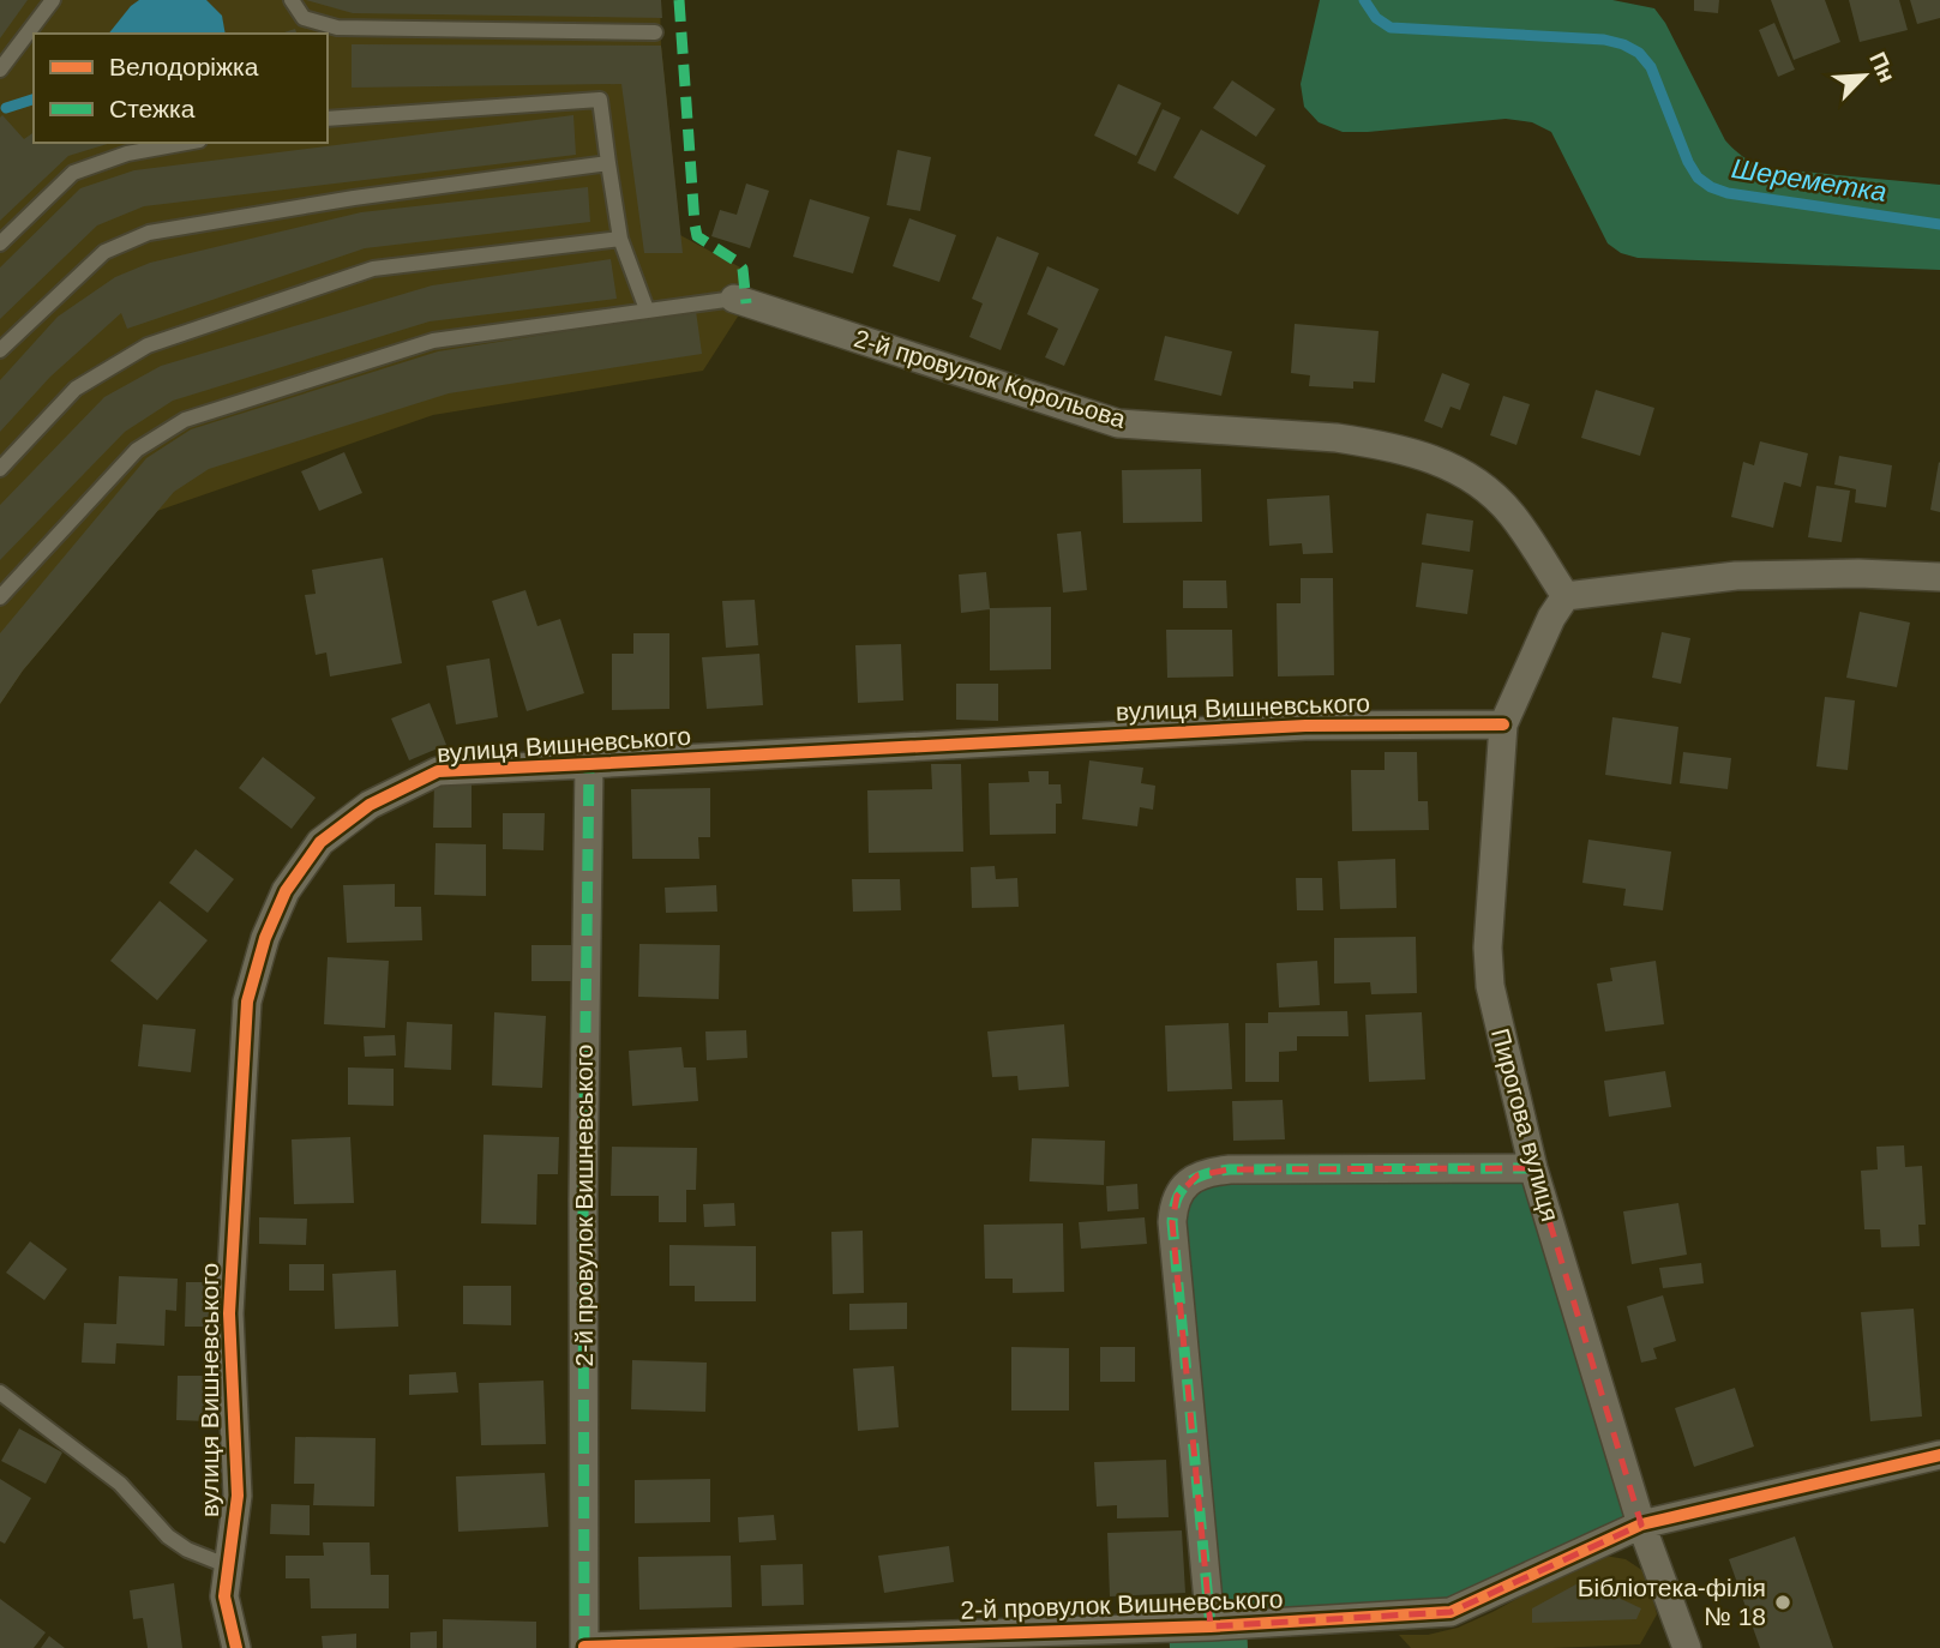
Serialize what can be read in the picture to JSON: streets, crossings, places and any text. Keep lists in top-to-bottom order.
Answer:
{
  "streets": {
    "street": [
      "2-й провулок Корольова",
      "вулиця Вишневського",
      "Пирогова вулиця",
      "2-й провулок Вишневського"
    ]
  },
  "crossings": [
    ["2-й провулок Корольова", "Пирогова вулиця"],
    ["вулиця Вишневського", "Пирогова вулиця"],
    ["вулиця Вишневського", "2-й провулок Вишневського"],
    ["Пирогова вулиця", "2-й провулок Вишневського"]
  ],
  "water": ["Шереметка"],
  "places": ["Бібліотека-філія № 18"],
  "legend": ["Велодоріжка", "Стежка"],
  "north": "top right"
}
